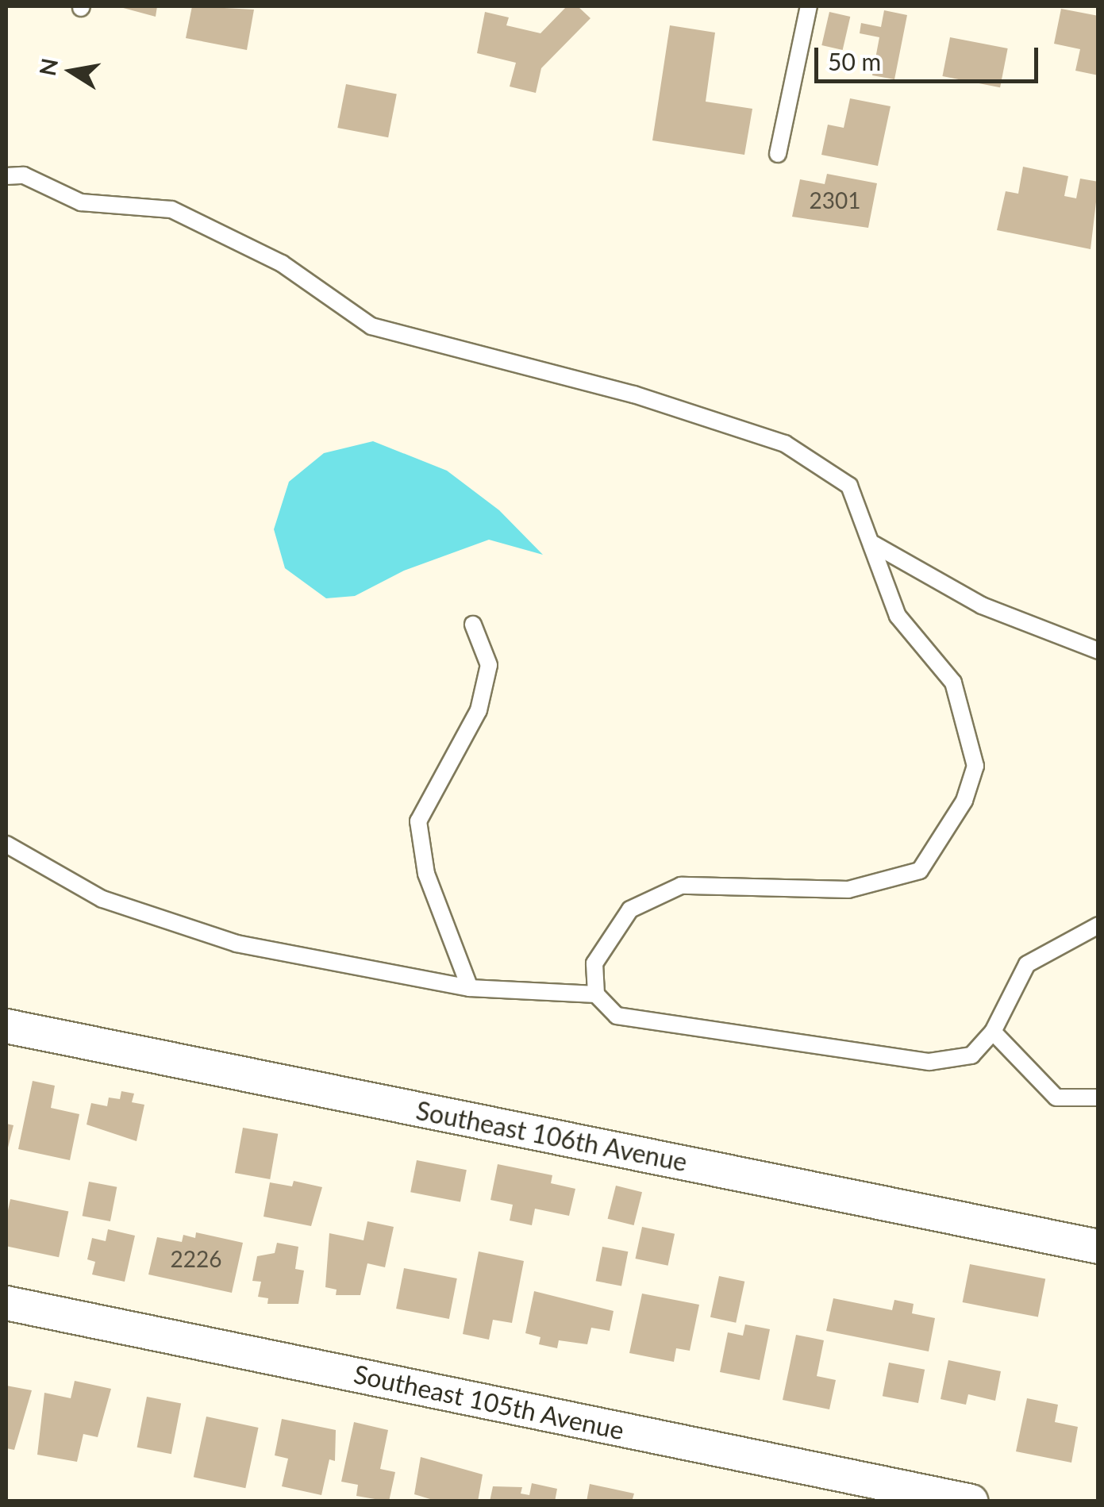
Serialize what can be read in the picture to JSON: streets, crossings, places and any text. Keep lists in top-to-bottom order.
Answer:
{
  "streets": {
    "street": ["Southeast 106th Avenue", "Southeast 105th Avenue"]
  },
  "house_numbers": ["2301", "2226"],
  "scale_bar": "50 m",
  "north": "left"
}
